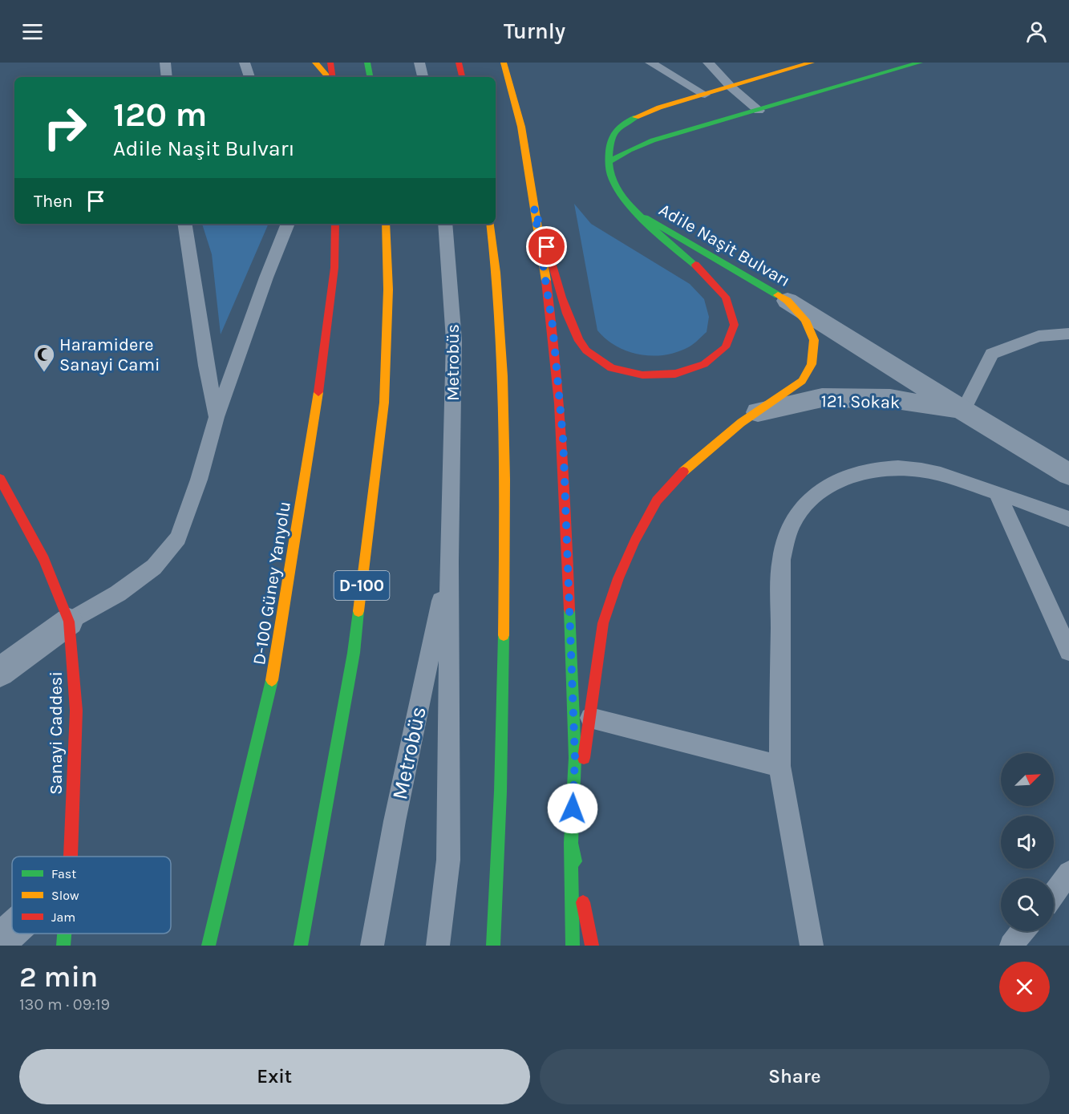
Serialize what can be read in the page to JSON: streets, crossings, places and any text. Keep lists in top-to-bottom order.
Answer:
{
  "streets": {
    "main road": [
      "Adile Naşit Bulvarı",
      "D-100 Güney Yanyolu",
      "D-100",
      "Sanayi Caddesi"
    ],
    "street": ["121. Sokak"],
    "lane": ["Metrobüs"]
  },
  "crossings": [
    ["Adile Naşit Bulvarı", "121. Sokak"]
  ],
  "places": {
    "mosque": ["Haramidere Sanayi Cami"]
  },
  "legend": ["Fast", "Slow", "Jam"],
  "north": "top right",
  "page": {
    "header": "Turnly",
    "turn": ["120 m", "Adile Naşit Bulvarı"],
    "then": "Then",
    "heading": ["2 min", "130 m · 09:19"],
    "buttons": ["Exit", "Share"]
  }
}
